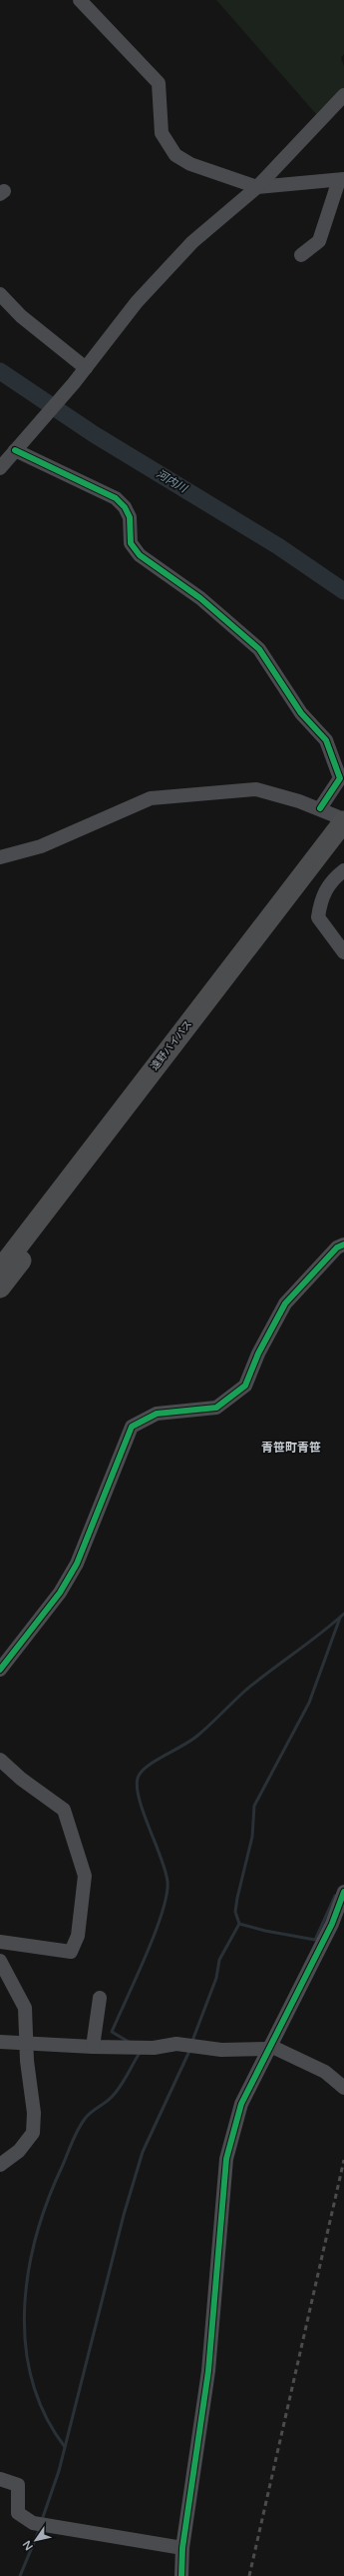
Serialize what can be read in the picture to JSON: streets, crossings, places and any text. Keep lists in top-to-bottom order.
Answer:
{
  "streets": {
    "highway": ["遠野バイパス"]
  },
  "districts": ["青笹町青笹"],
  "water": ["河内川"],
  "north": "bottom left"
}
